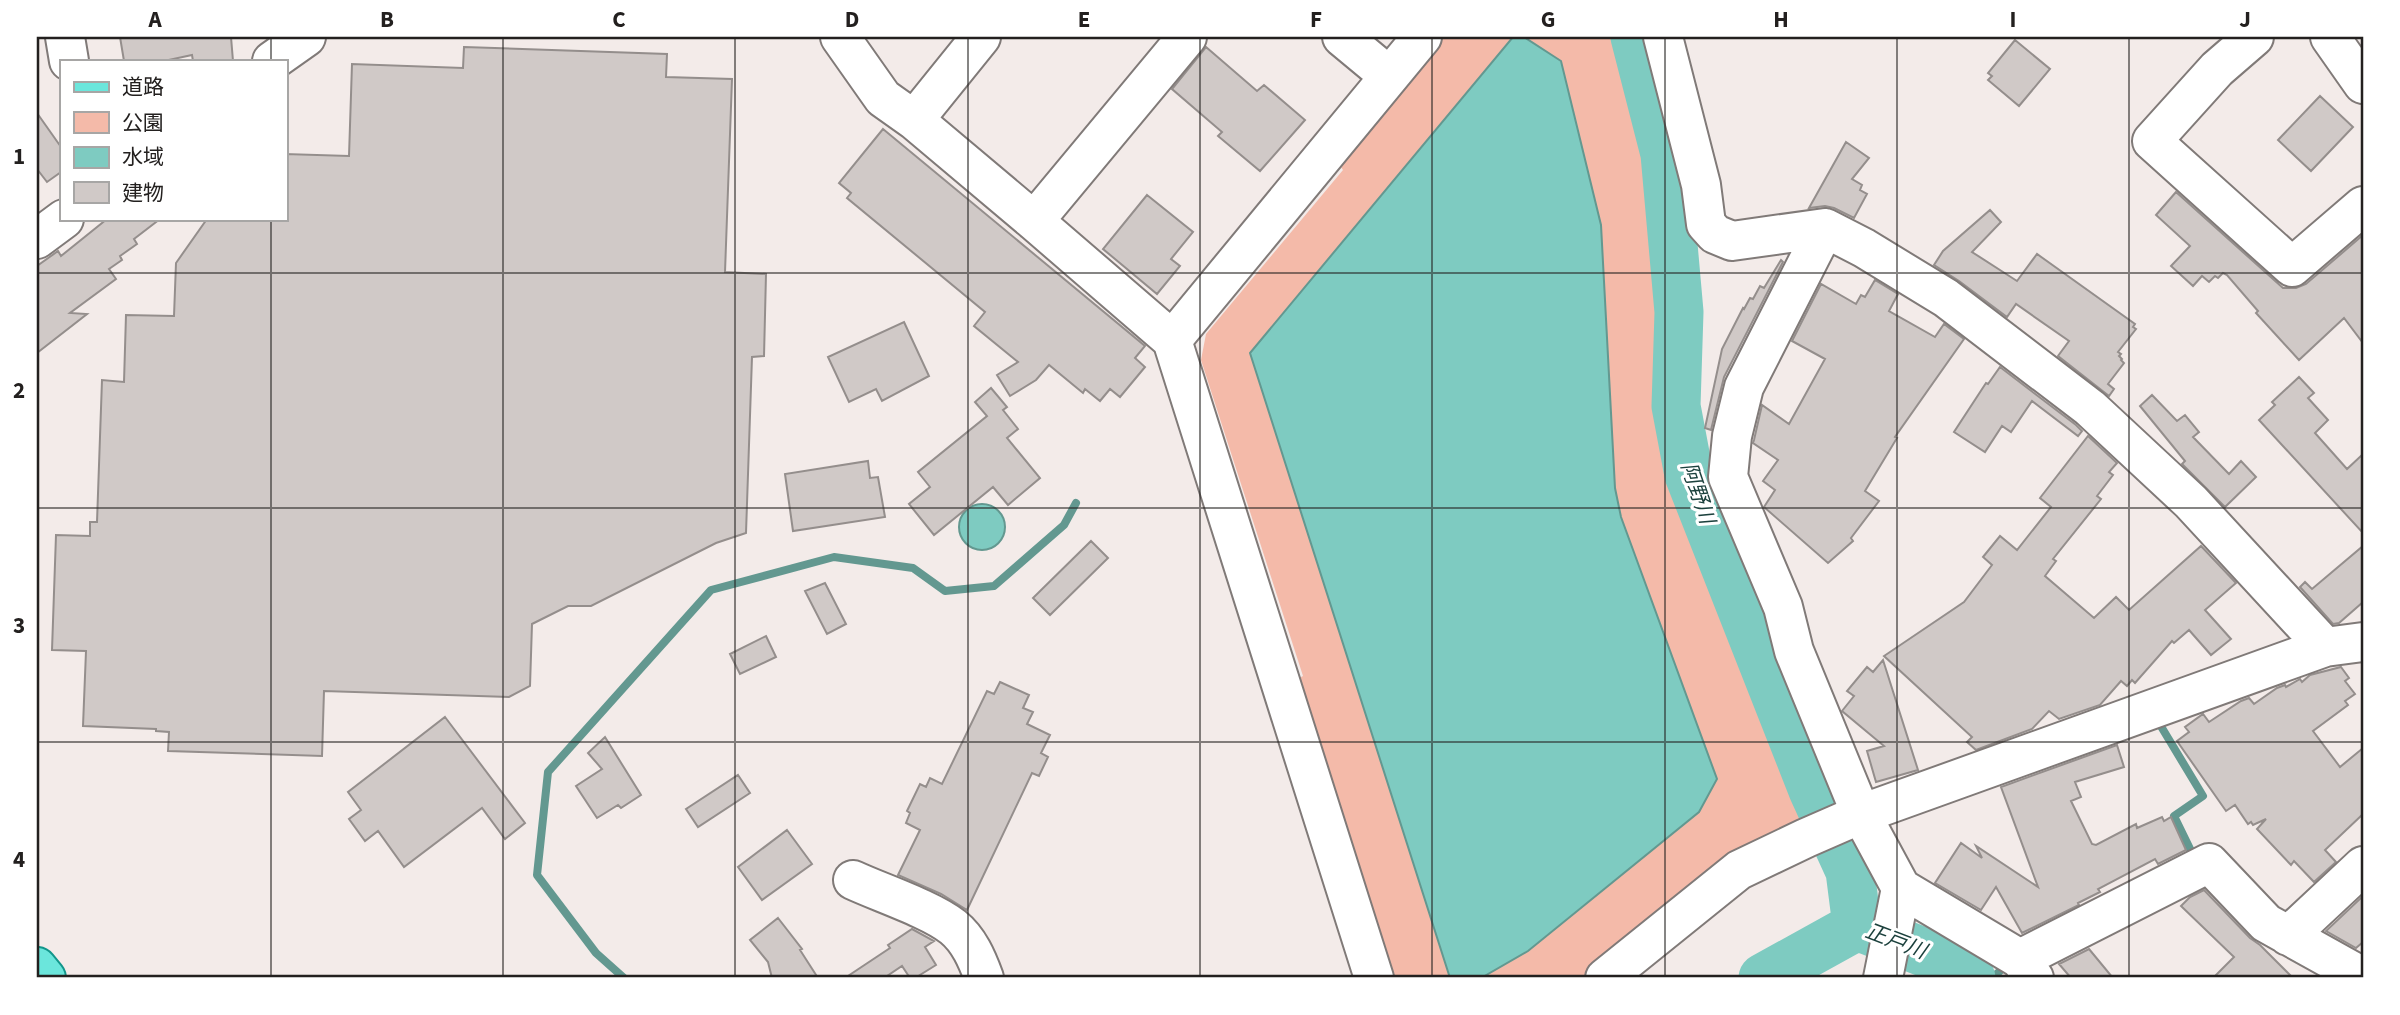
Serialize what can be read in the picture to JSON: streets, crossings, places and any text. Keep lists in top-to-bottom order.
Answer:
{
  "water": ["阿野川", "正戸川"],
  "legend": [
    "道路",
    "公園",
    "水域",
    "建物"
  ],
  "grid": {
    "columns": [
      "A",
      "B",
      "C",
      "D",
      "E",
      "F",
      "G",
      "H",
      "I",
      "J"
    ],
    "rows": [
      "1",
      "2",
      "3",
      "4"
    ]
  }
}
